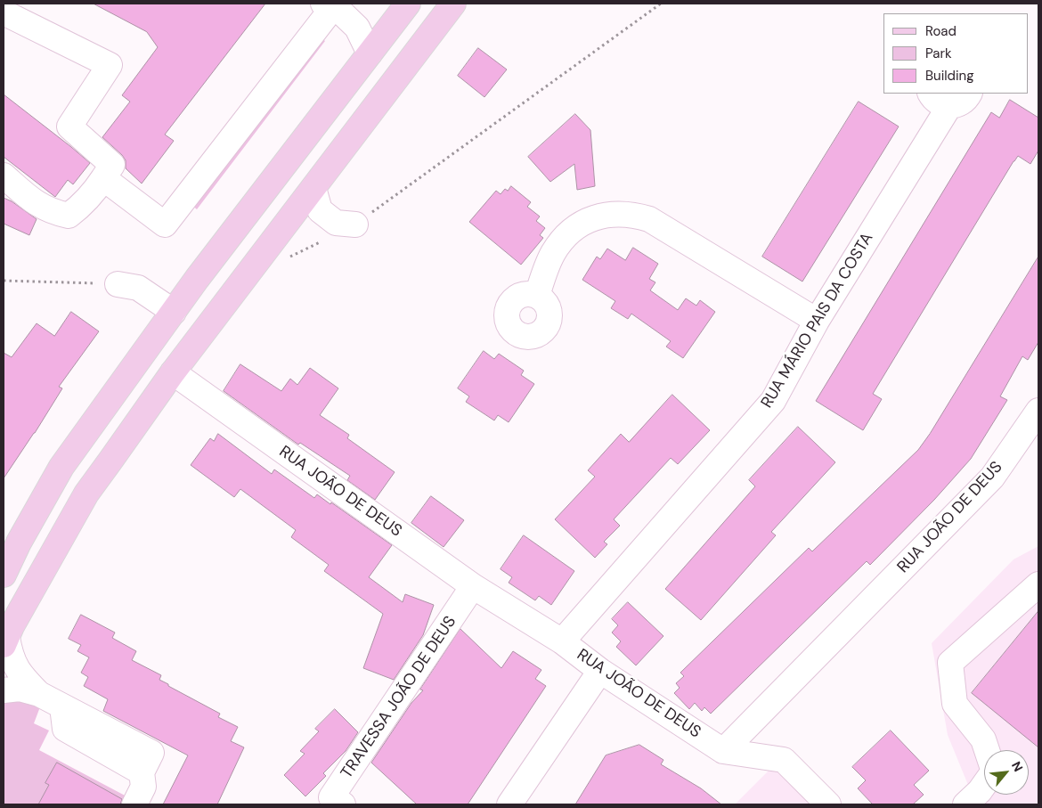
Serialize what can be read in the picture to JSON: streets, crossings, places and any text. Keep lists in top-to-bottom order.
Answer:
{
  "streets": {
    "street": ["RUA MÁRIO PAIS DA COSTA", "RUA JOÃO DE DEUS", "TRAVESSA JOÃO DE DEUS"]
  },
  "crossings": [
    ["RUA MÁRIO PAIS DA COSTA", "RUA JOÃO DE DEUS"],
    ["RUA JOÃO DE DEUS", "TRAVESSA JOÃO DE DEUS"]
  ],
  "legend": ["Road", "Park", "Building"],
  "north": "top right"
}
